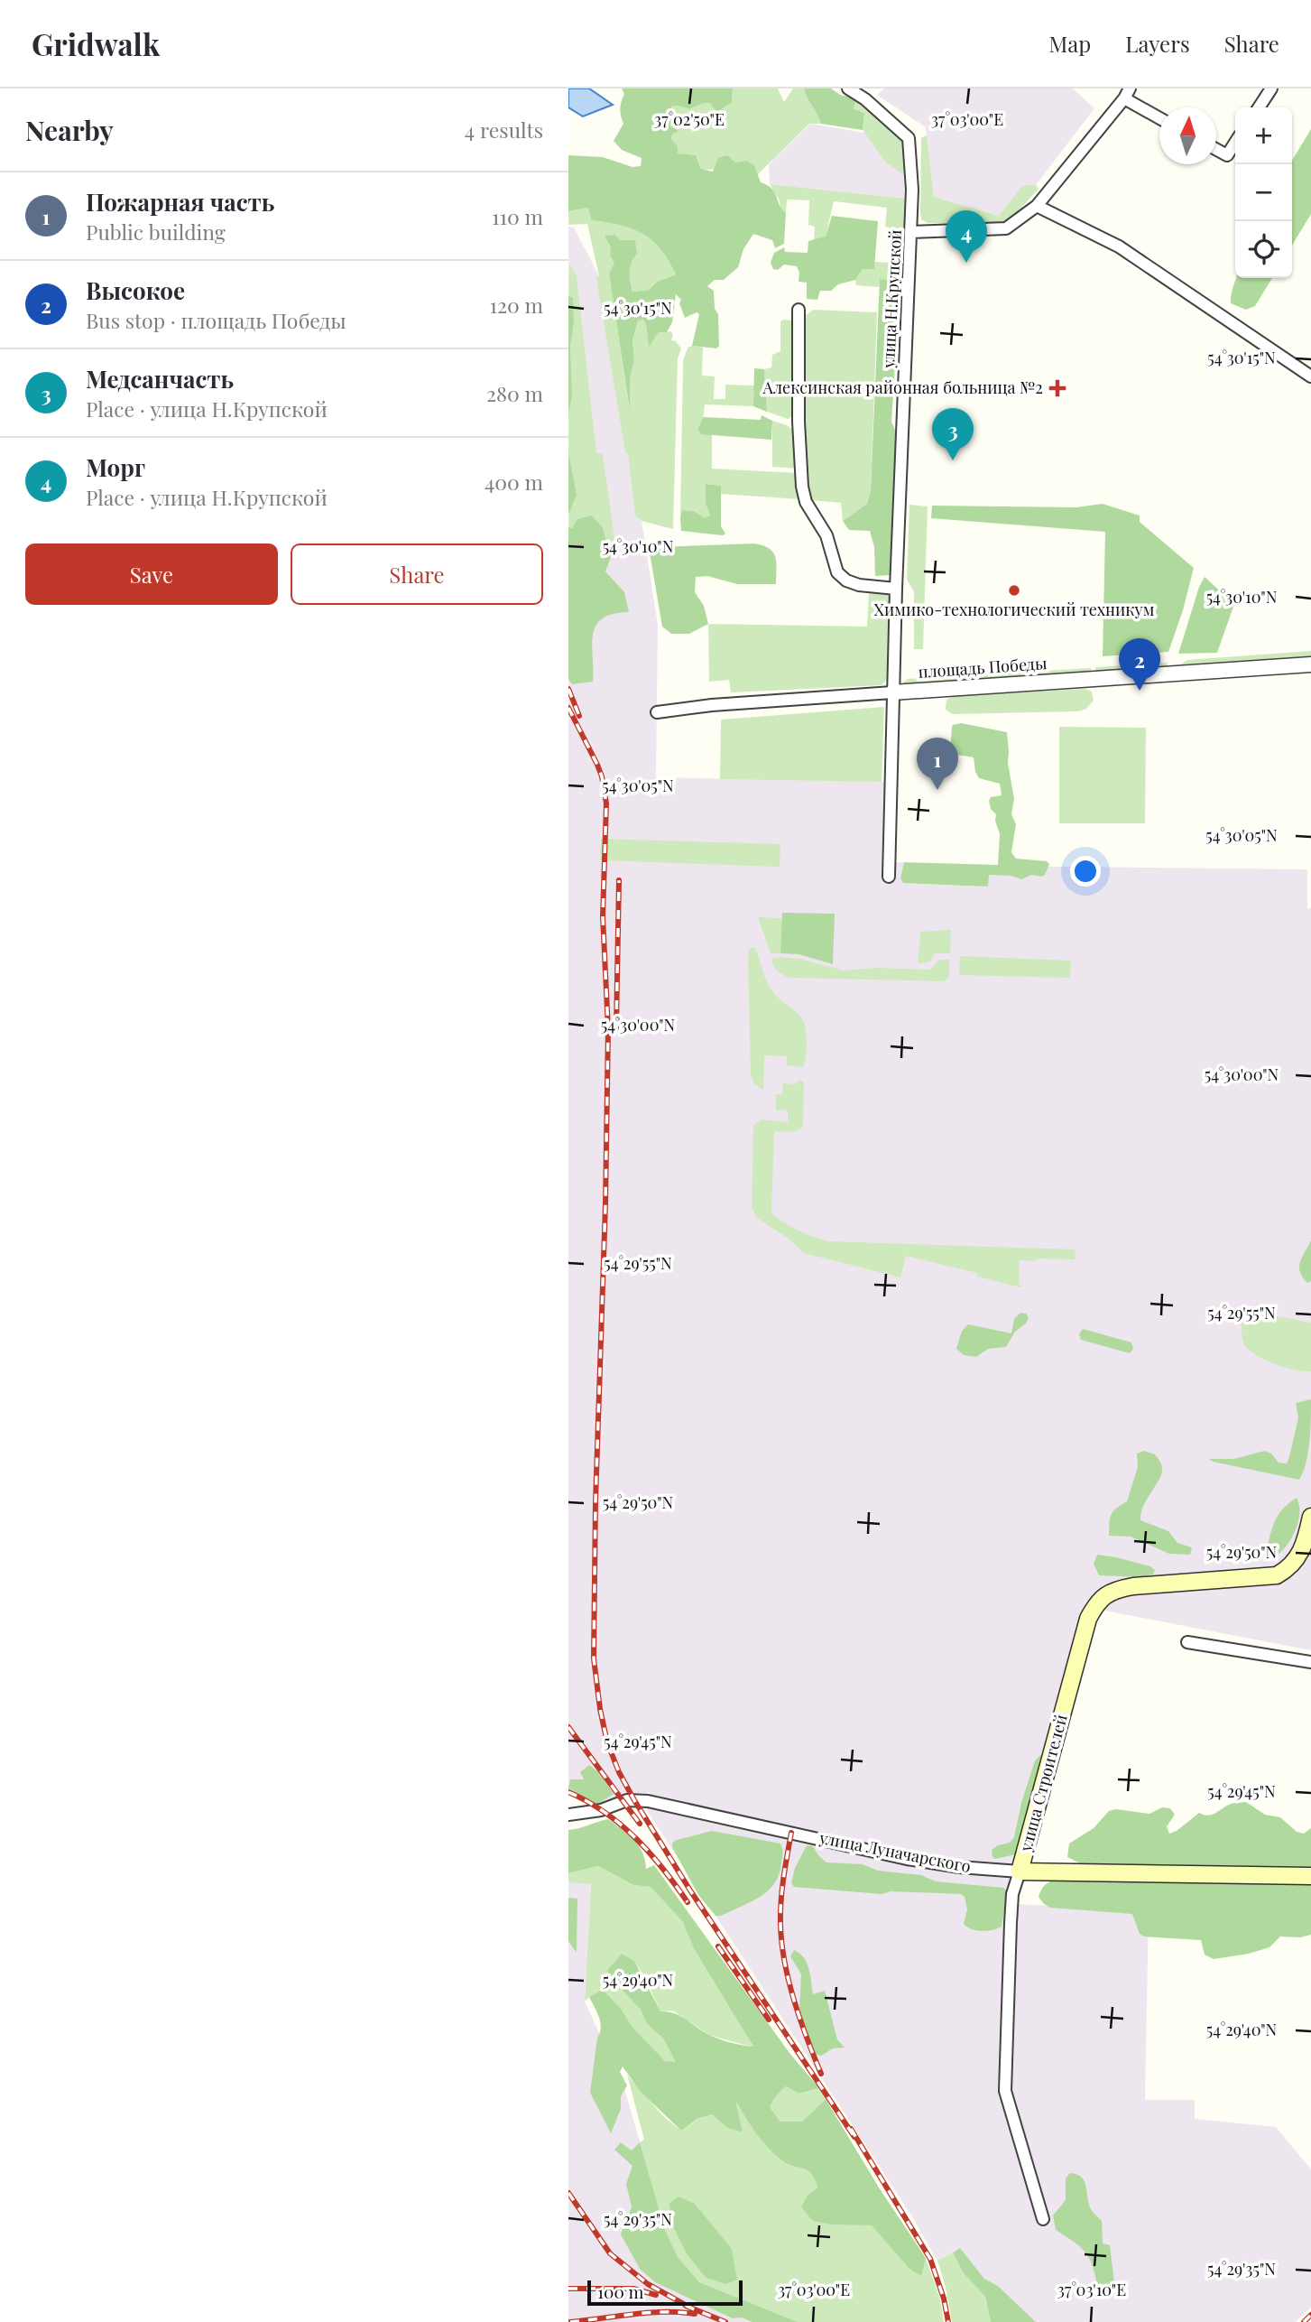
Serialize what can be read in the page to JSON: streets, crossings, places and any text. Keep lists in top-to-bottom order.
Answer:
{
  "streets": {
    "main road": ["улица Строителей", "улица Луначарского"],
    "street": ["улица Н.Крупской", "площадь Победы"]
  },
  "crossings": [
    ["улица Н.Крупской", "площадь Победы"],
    ["улица Строителей", "улица Луначарского"]
  ],
  "places": {
    "health": ["Алексинская районная больница №2"],
    "other": ["Химико-технологический техникум"]
  },
  "scale_bar": "100 m",
  "north": "top",
  "page": {
    "header": "Gridwalk",
    "nav": ["Map", "Layers", "Share"],
    "heading": ["Nearby", "4 results"],
    "map_buttons": ["+", "−"],
    "list": [
      {
        "mark": "1",
        "name": "Пожарная часть",
        "note": "Public building",
        "value": "110 m"
      },
      {
        "mark": "2",
        "name": "Высокое",
        "note": "Bus stop · площадь Победы",
        "value": "120 m"
      },
      {
        "mark": "3",
        "name": "Медсанчасть",
        "note": "Place · улица Н.Крупской",
        "value": "280 m"
      },
      {
        "mark": "4",
        "name": "Морг",
        "note": "Place · улица Н.Крупской",
        "value": "400 m"
      }
    ],
    "pins": [
      "4",
      "3",
      "2",
      "1"
    ],
    "buttons": ["Save", "Share"],
    "scale": "100 m"
  },
  "coordinates": [
    "37°02'50\"E",
    "37°03'00\"E",
    "54°30'15\"N",
    "54°30'10\"N",
    "54°30'05\"N",
    "54°30'00\"N",
    "54°29'55\"N",
    "54°29'50\"N",
    "54°29'45\"N",
    "54°29'40\"N",
    "54°29'35\"N",
    "37°03'10\"E"
  ]
}
